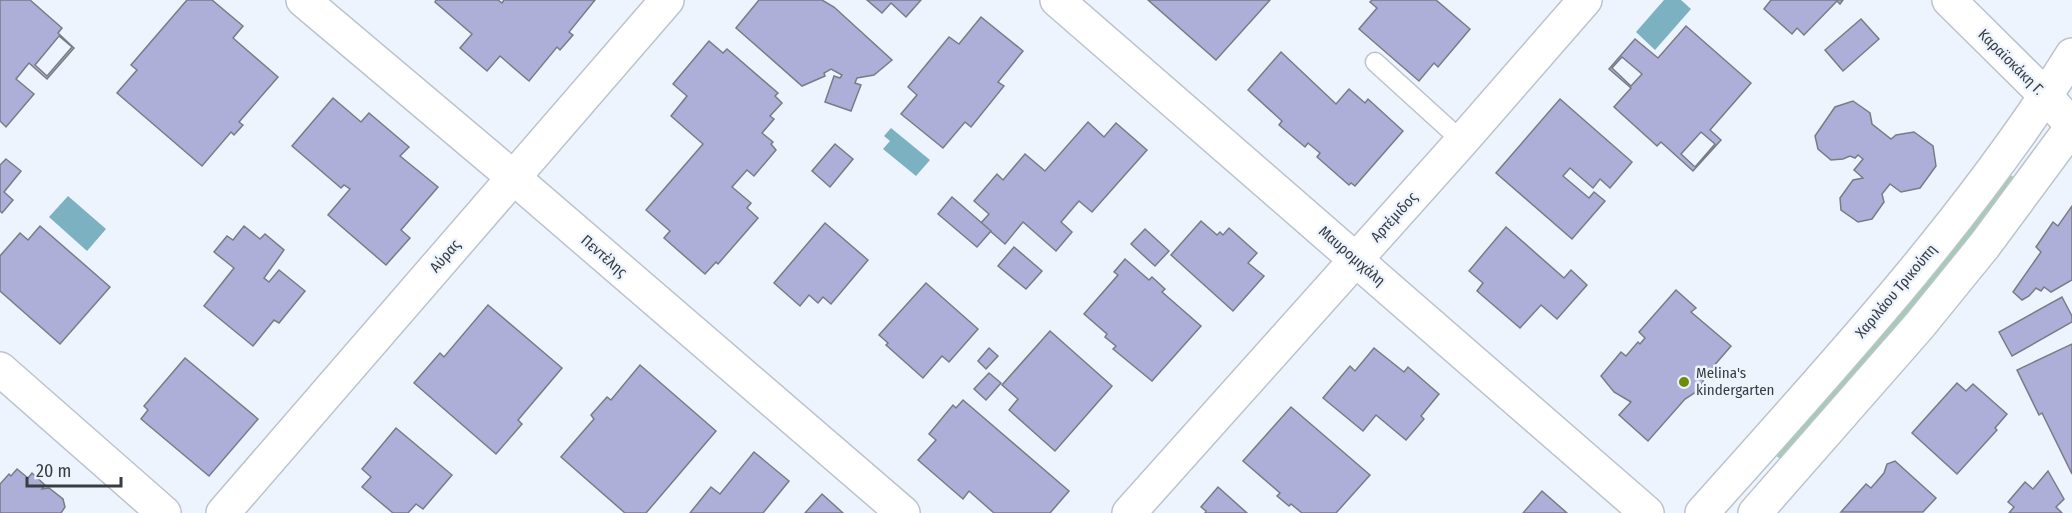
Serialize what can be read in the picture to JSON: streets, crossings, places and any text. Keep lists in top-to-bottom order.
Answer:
{
  "streets": {
    "street": [
      "Καραϊσκάκη Γ.",
      "Αρτέμιδος",
      "Αύρας",
      "Πεντέλης",
      "Μαυρομιχάλη",
      "Χαριλάου Τρικούπη"
    ]
  },
  "crossings": [
    ["Καραϊσκάκη Γ.", "Χαριλάου Τρικούπη"],
    ["Αρτέμιδος", "Μαυρομιχάλη"],
    ["Αύρας", "Πεντέλης"]
  ],
  "places": ["Melina's kindergarten"],
  "scale_bar": "20 m"
}
